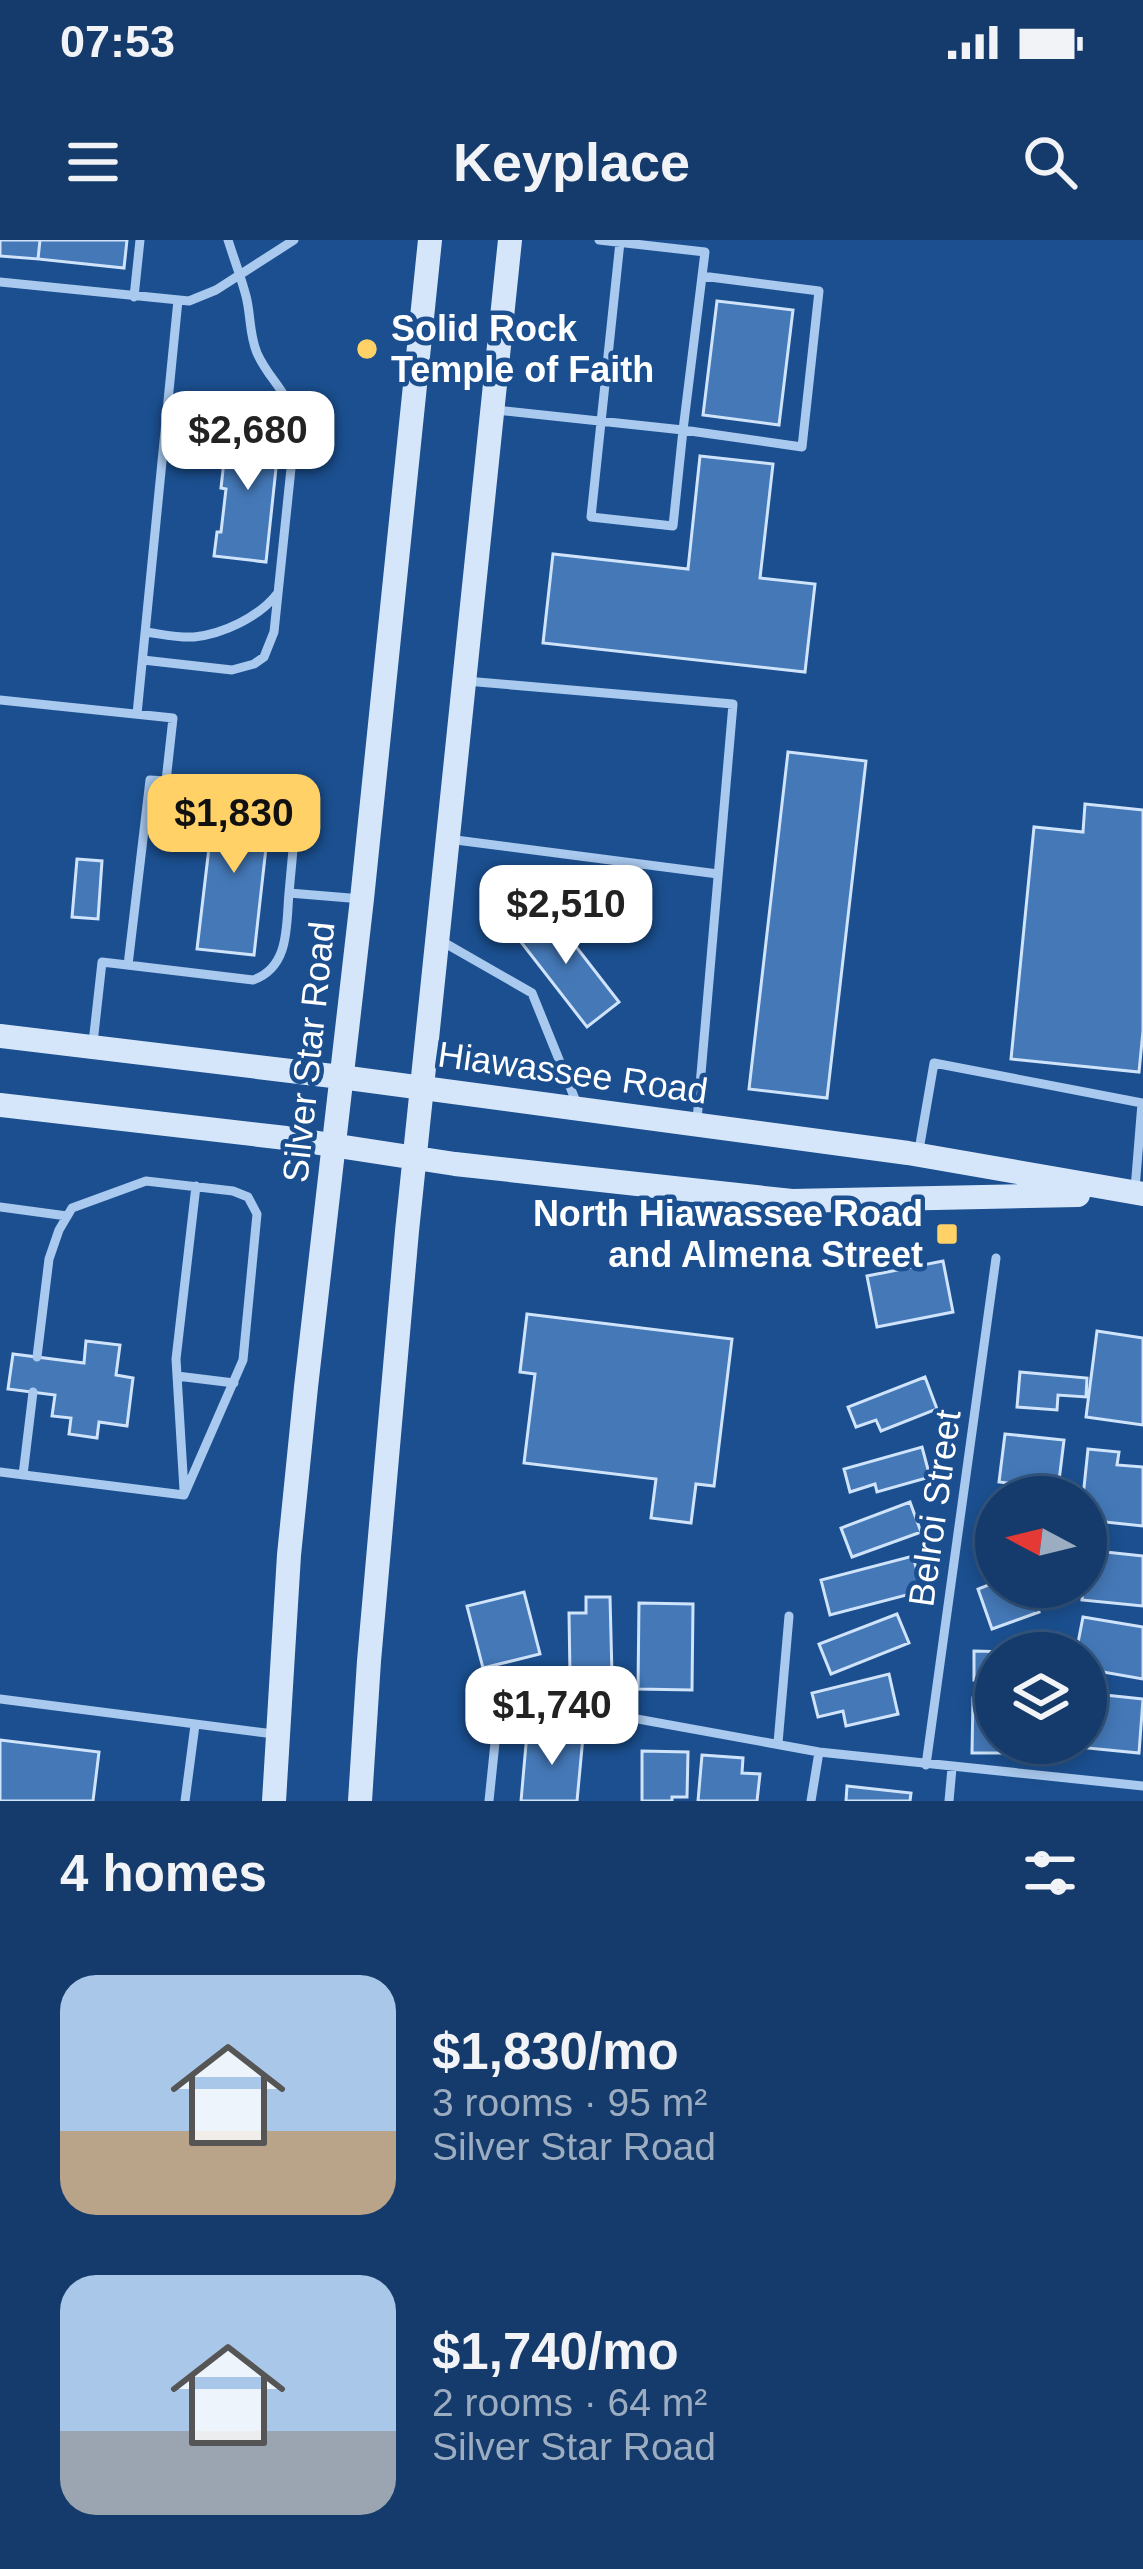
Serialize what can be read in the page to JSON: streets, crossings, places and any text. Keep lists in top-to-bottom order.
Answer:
{
  "streets": {
    "main road": ["Silver Star Road", "Hiawassee Road"],
    "lane": ["Belroi Street"]
  },
  "crossings": [
    ["Silver Star Road", "Hiawassee Road"]
  ],
  "places": {
    "other": ["Solid Rock Temple of Faith"],
    "transit": ["North Hiawassee Road and Almena Street"]
  },
  "north": "left",
  "page": {
    "status": "07:53",
    "header": "Keyplace",
    "price": [
      "$2,680",
      "$1,830",
      "$2,510",
      "$1,740"
    ],
    "heading": "4 homes",
    "list": [
      {
        "name": "$1,830/mo",
        "note": "3 rooms · 95 m² · Silver Star Road"
      },
      {
        "name": "$1,740/mo",
        "note": "2 rooms · 64 m² · Silver Star Road"
      }
    ]
  }
}
